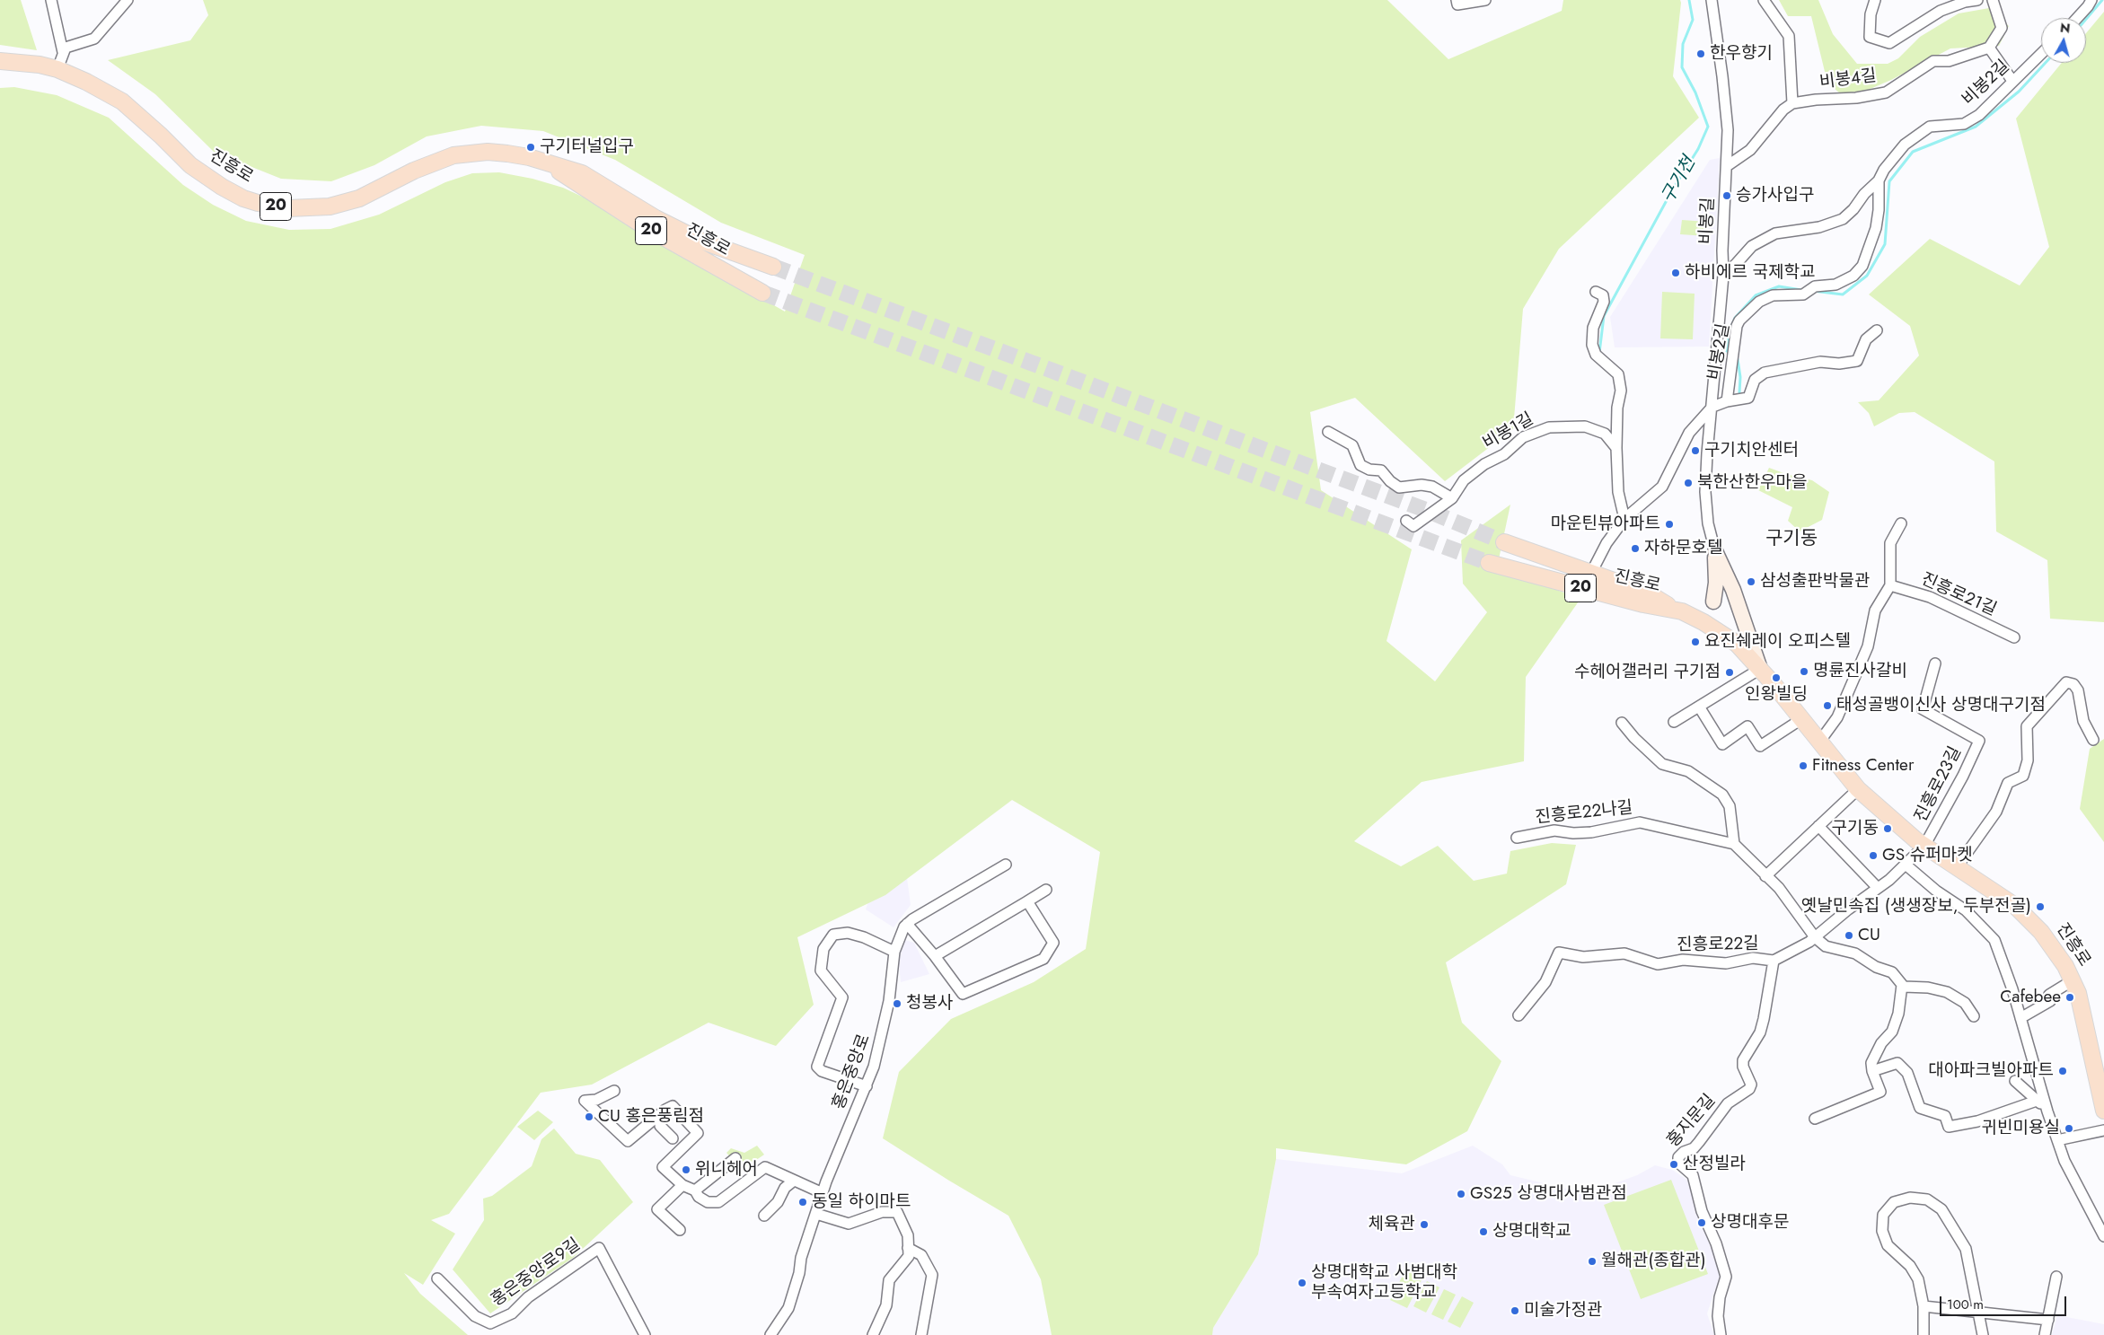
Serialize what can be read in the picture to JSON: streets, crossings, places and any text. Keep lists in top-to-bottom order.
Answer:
{
  "streets": {
    "main road": ["진흥로", "20"],
    "street": [
      "비봉4길",
      "비봉2길",
      "비봉길",
      "비봉1길",
      "진흥로21길",
      "진흥로23길",
      "진흥로22나길",
      "진흥로22길",
      "홍은중앙로",
      "홍지문길",
      "홍은중앙로9길"
    ]
  },
  "crossings": [
    ["비봉2길", "비봉길"],
    ["진흥로", "진흥로23길"],
    ["진흥로", "진흥로22길"],
    ["진흥로23길", "진흥로22길"],
    ["진흥로22길", "홍지문길"]
  ],
  "districts": ["구기동"],
  "water": ["구기천"],
  "places": [
    "한우향기",
    "구기터널입구",
    "승가사입구",
    "하비에르 국제학교",
    "구기치안센터",
    "북한산한우마을",
    "마운틴뷰아파트",
    "자하문호텔",
    "삼성출판박물관",
    "요진쉐레이 오피스텔",
    "명륜진사갈비",
    "수헤어갤러리 구기점",
    "인왕빌딩",
    "태성골뱅이신사 상명대구기점",
    "Fitness Center",
    "구기동",
    "GS 슈퍼마켓",
    "옛날민속집 (생생장보, 두부전골)",
    "CU",
    "Cafebee",
    "청봉사",
    "대아파크빌아파트",
    "CU 홍은풍림점",
    "귀빈미용실",
    "산정빌라",
    "위니헤어",
    "GS25 상명대사범관점",
    "동일 하이마트",
    "상명대후문",
    "체육관",
    "상명대학교",
    "월해관(종합관)",
    "상명대학교 사범대학 부속여자고등학교",
    "미술가정관"
  ],
  "scale_bar": "100 m",
  "north": "top"
}
